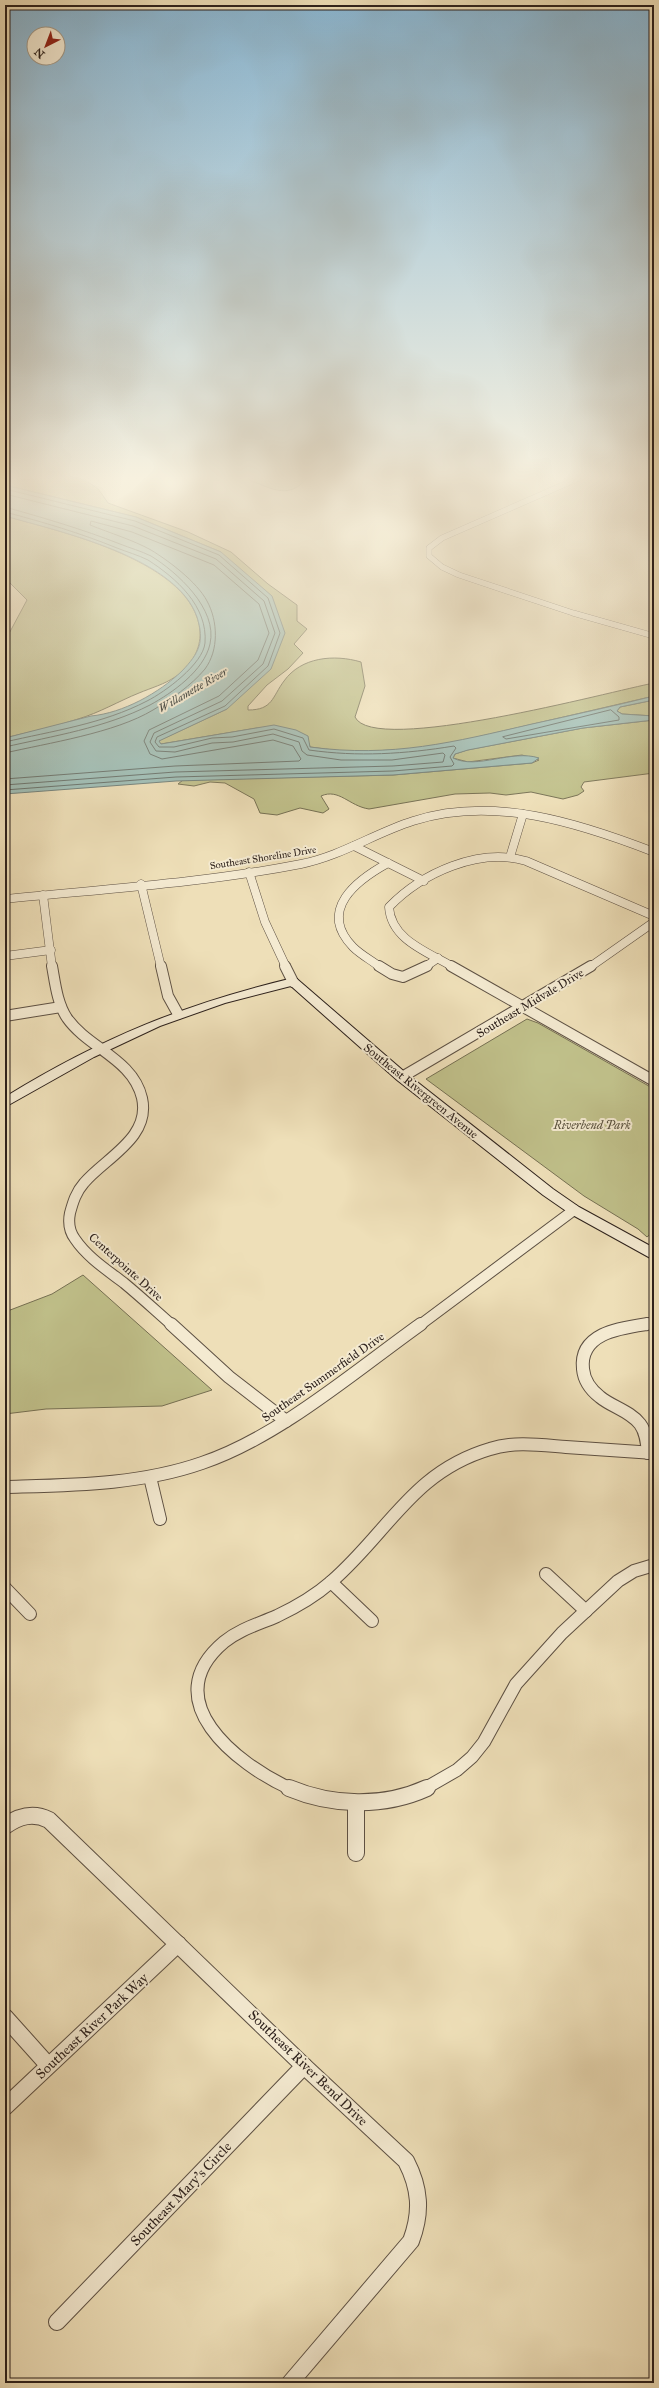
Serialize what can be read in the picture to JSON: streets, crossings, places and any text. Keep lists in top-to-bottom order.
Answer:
{
  "streets": {
    "street": [
      "Southeast Shoreline Drive",
      "Southeast Midvale Drive",
      "Southeast Rivergreen Avenue",
      "Centerpointe Drive",
      "Southeast Summerfield Drive",
      "Southeast River Park Way",
      "Southeast River Bend Drive",
      "Southeast Mary's Circle"
    ]
  },
  "crossings": [
    ["Southeast Shoreline Drive", "Southeast Rivergreen Avenue"],
    ["Southeast Midvale Drive", "Southeast Rivergreen Avenue"],
    ["Southeast Rivergreen Avenue", "Southeast Summerfield Drive"],
    ["Centerpointe Drive", "Southeast Summerfield Drive"],
    ["Southeast River Park Way", "Southeast River Bend Drive"],
    ["Southeast River Bend Drive", "Southeast Mary's Circle"]
  ],
  "water": ["Willamette River"],
  "parks": ["Riverbend Park"],
  "north": "bottom left"
}
